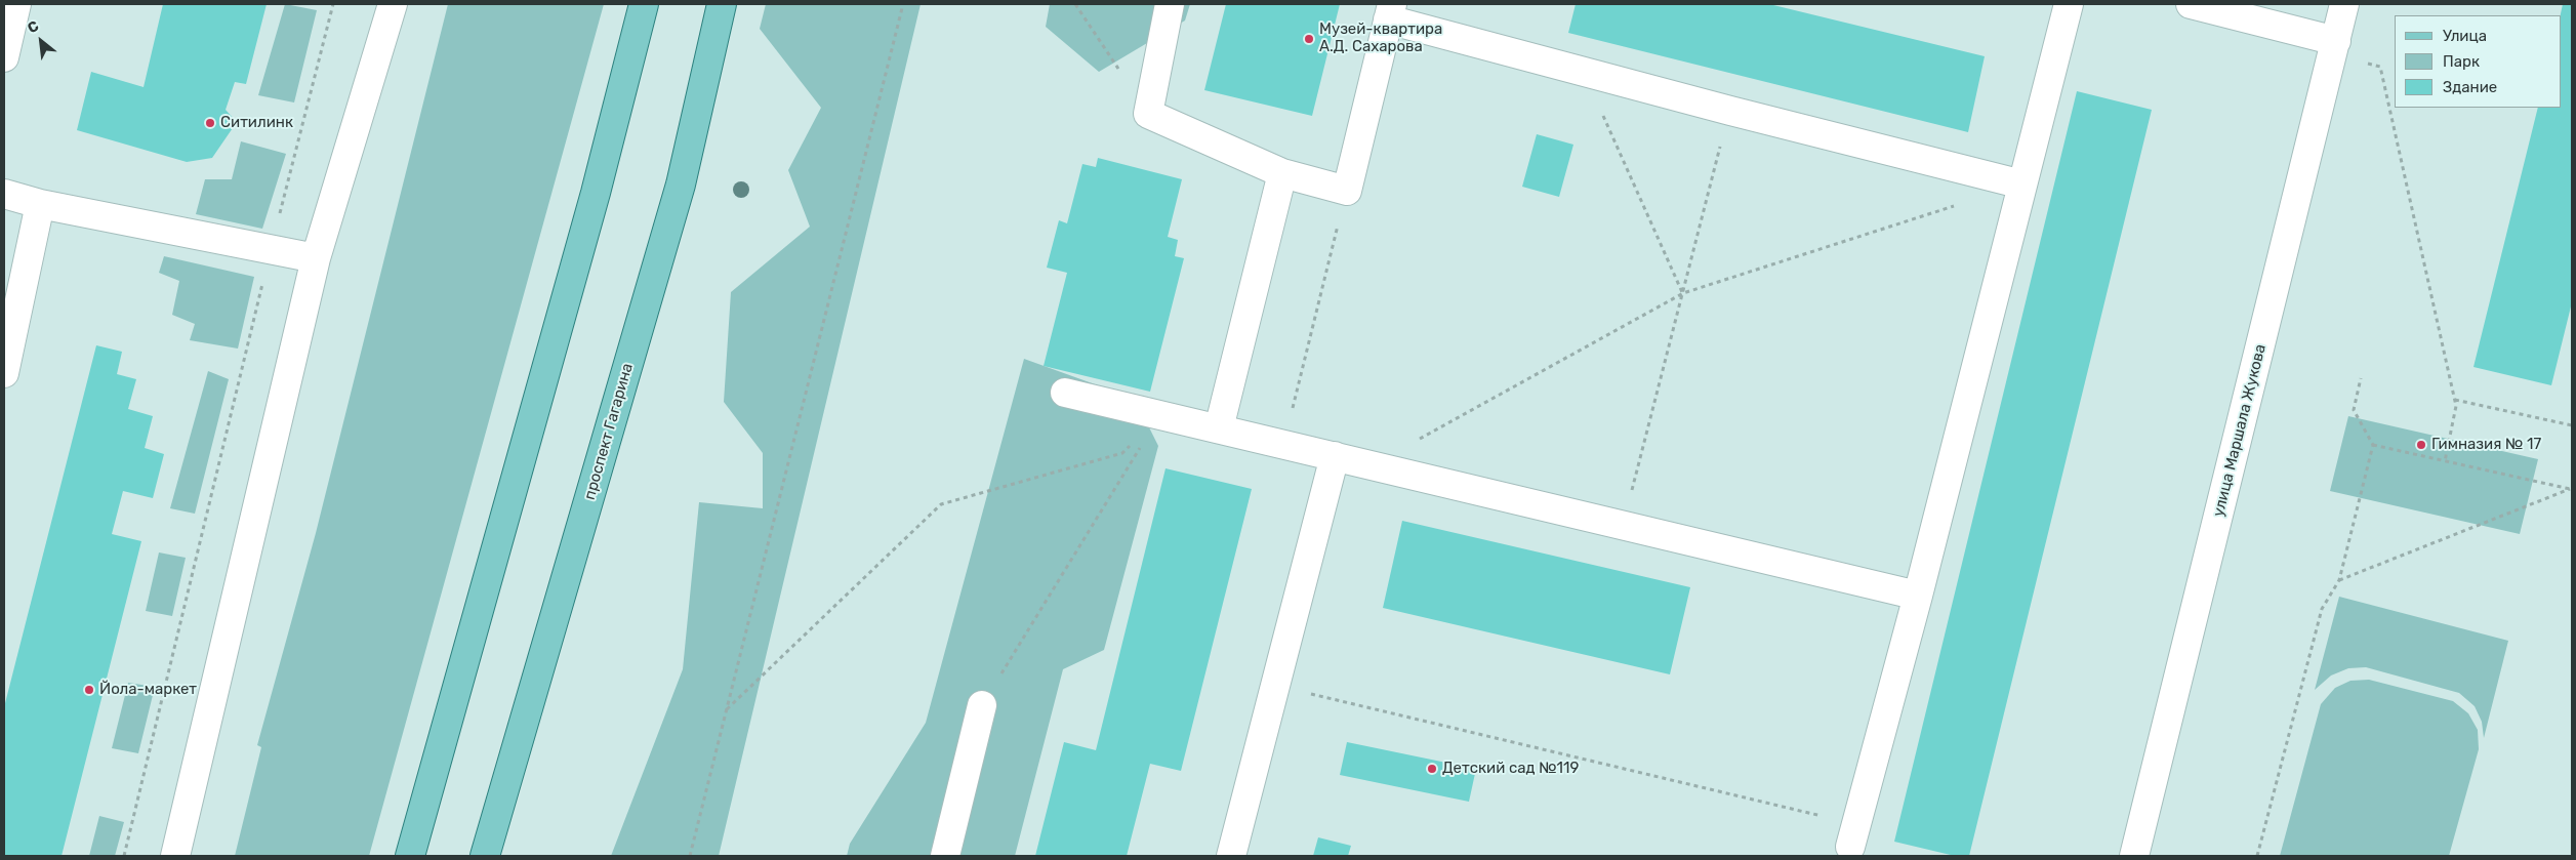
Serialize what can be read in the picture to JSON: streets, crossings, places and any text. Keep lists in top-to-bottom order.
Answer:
{
  "streets": {
    "main road": ["проспект Гагарина"],
    "street": ["улица Маршала Жукова"]
  },
  "places": [
    "Музей-квартира А.Д. Сахарова",
    "Ситилинк",
    "Гимназия № 17",
    "Йола-маркет",
    "Детский сад №119"
  ],
  "legend": ["Улица", "Парк", "Здание"],
  "north": "top left"
}
